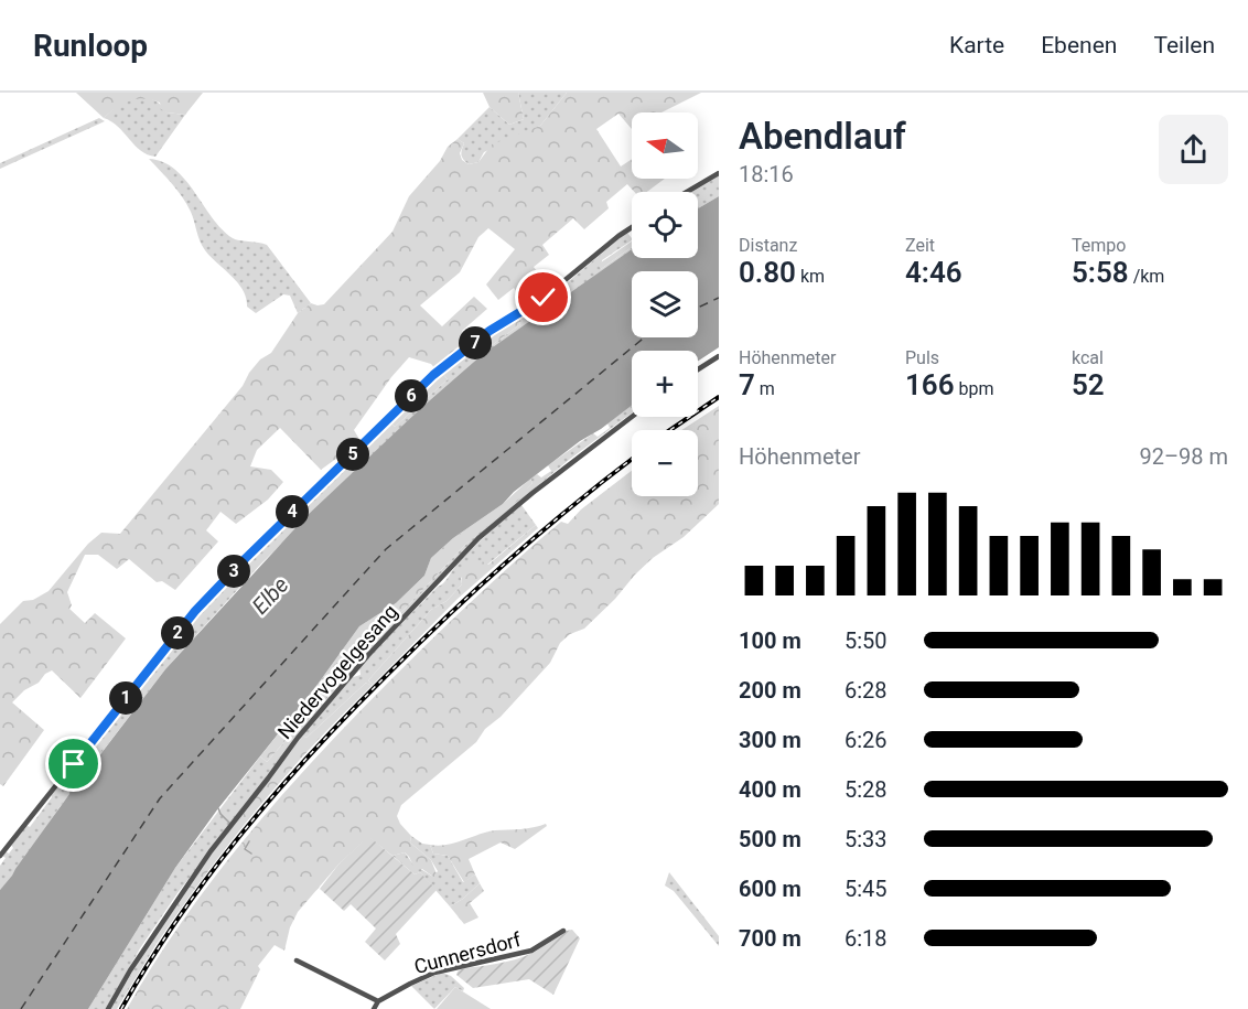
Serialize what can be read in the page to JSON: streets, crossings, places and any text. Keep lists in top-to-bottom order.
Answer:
{
  "streets": {
    "street": ["Niedervogelgesang", "Cunnersdorf"]
  },
  "water": ["Elbe"],
  "north": "left",
  "page": {
    "header": "Runloop",
    "nav": ["Karte", "Ebenen", "Teilen"],
    "heading": ["Abendlauf", "18:16"],
    "map_buttons": ["+", "−"],
    "stats": [
      ["Distanz", "0.80 km"],
      ["Zeit", "4:46"],
      ["Tempo", "5:58 /km"],
      ["Höhenmeter", "7 m"],
      ["Puls", "166 bpm"],
      ["kcal", "52"]
    ],
    "pins": [
      "7",
      "6",
      "5",
      "4",
      "3",
      "2",
      "1"
    ],
    "chart": ["Höhenmeter", "92–98 m"],
    "list": [
      {
        "name": "100 m",
        "note": "5:50"
      },
      {
        "name": "200 m",
        "note": "6:28"
      },
      {
        "name": "300 m",
        "note": "6:26"
      },
      {
        "name": "400 m",
        "note": "5:28"
      },
      {
        "name": "500 m",
        "note": "5:33"
      },
      {
        "name": "600 m",
        "note": "5:45"
      },
      {
        "name": "700 m",
        "note": "6:18"
      }
    ]
  }
}
